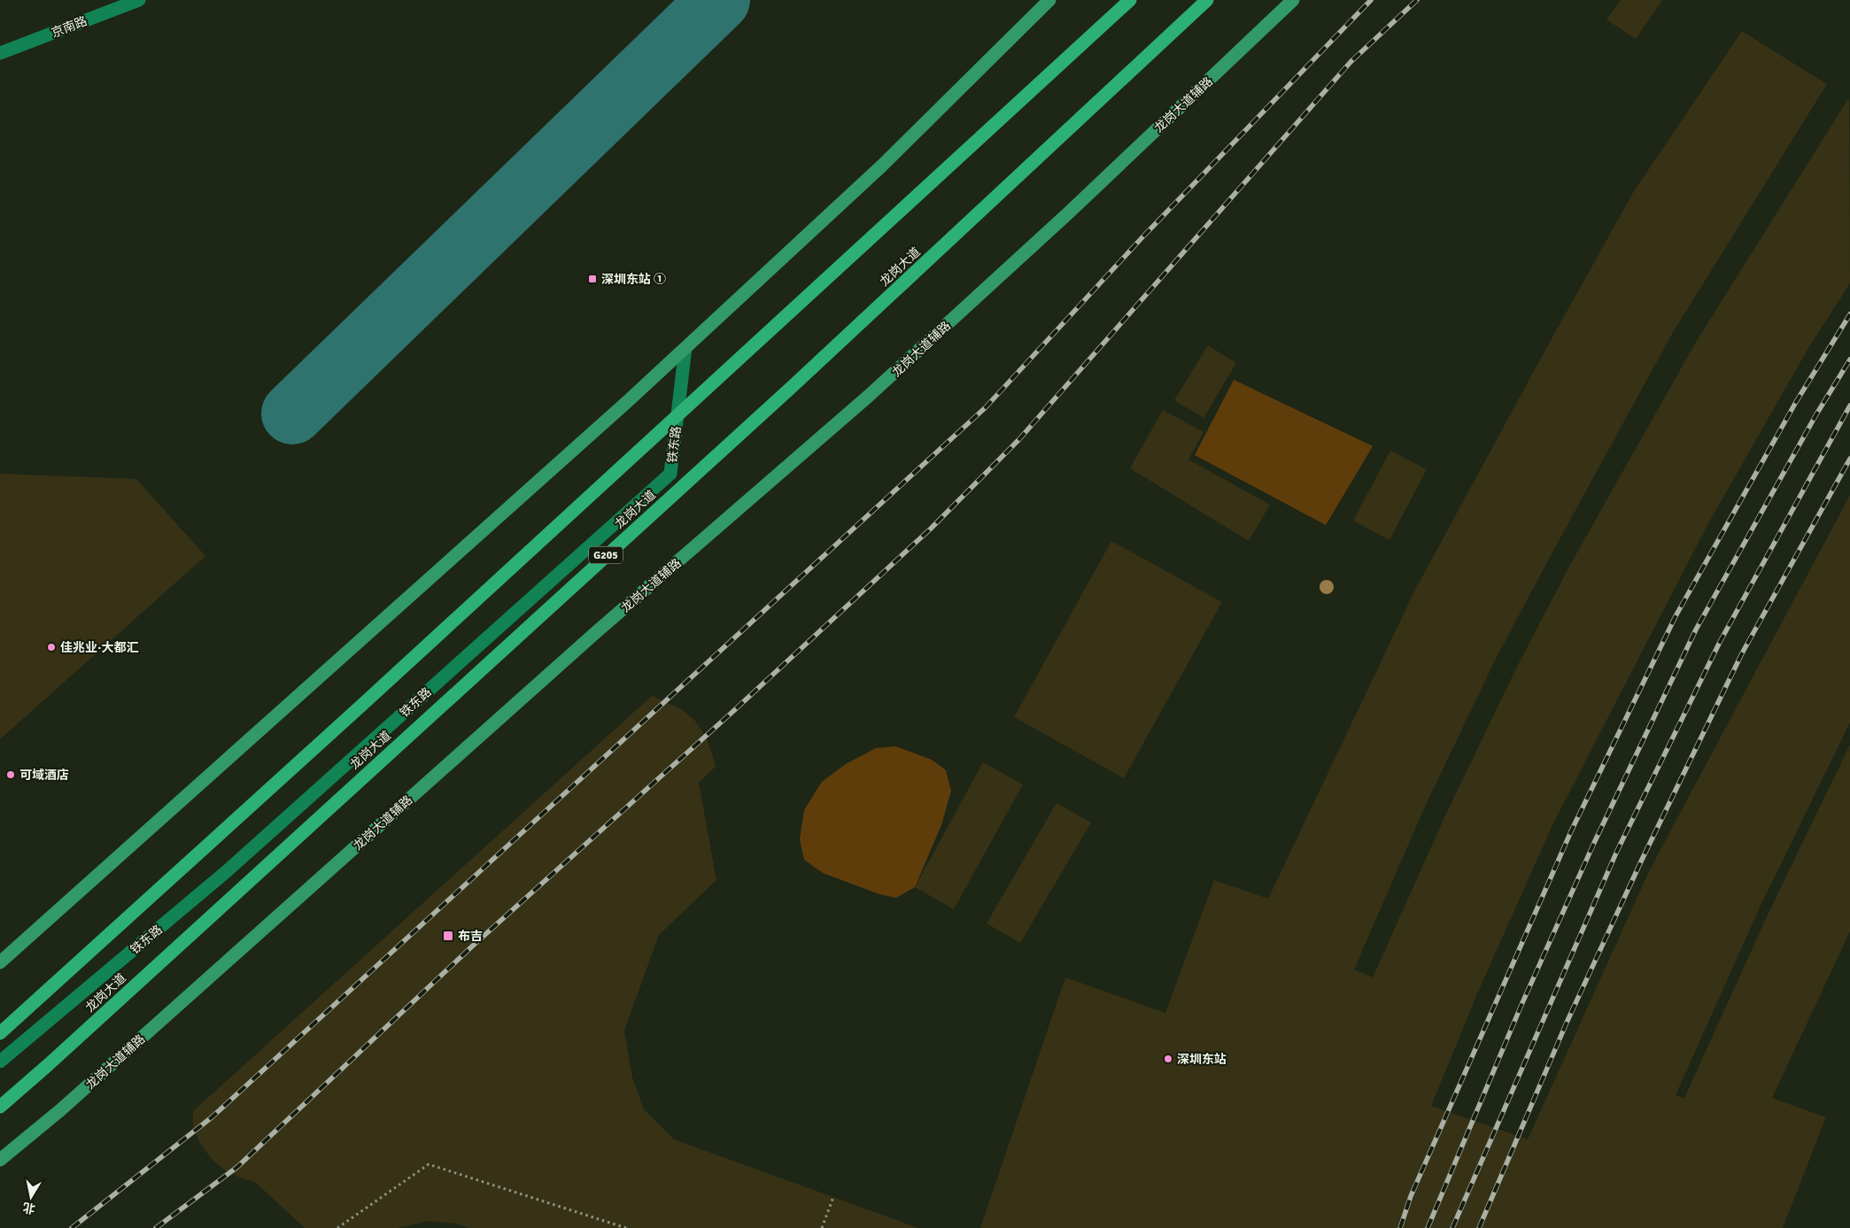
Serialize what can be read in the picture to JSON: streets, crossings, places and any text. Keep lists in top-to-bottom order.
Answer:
{
  "streets": {
    "highway": ["龙岗大道", "G205"],
    "main road": ["京南路", "龙岗大道辅路", "铁东路"]
  },
  "places": {
    "transit": ["深圳东站 ①", "布吉"],
    "other": ["佳兆业·大都汇", "可域酒店", "深圳东站"]
  },
  "north": "bottom"
}
